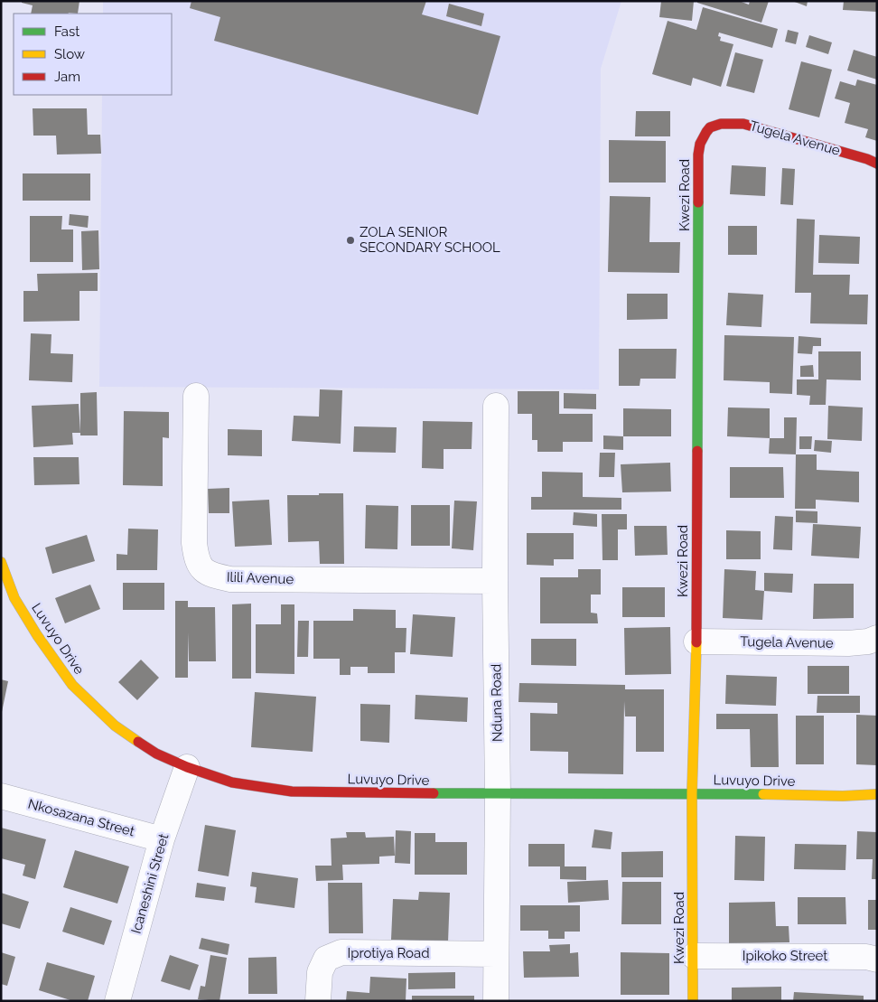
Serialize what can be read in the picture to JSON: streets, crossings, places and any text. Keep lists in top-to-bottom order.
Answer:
{
  "streets": {
    "street": [
      "Tugela Avenue",
      "Kwezi Road",
      "Ilili Avenue",
      "Luvuyo Drive",
      "Nduna Road",
      "Nkosazana Street",
      "Icaneshini Street",
      "Iprotiya Road",
      "Ipikoko Street"
    ]
  },
  "crossings": [
    ["Tugela Avenue", "Kwezi Road"],
    ["Kwezi Road", "Luvuyo Drive"],
    ["Kwezi Road", "Ipikoko Street"],
    ["Ilili Avenue", "Nduna Road"],
    ["Luvuyo Drive", "Nduna Road"],
    ["Luvuyo Drive", "Icaneshini Street"],
    ["Nduna Road", "Iprotiya Road"],
    ["Nkosazana Street", "Icaneshini Street"]
  ],
  "places": ["ZOLA SENIOR SECONDARY SCHOOL"],
  "legend": ["Fast", "Slow", "Jam"]
}
